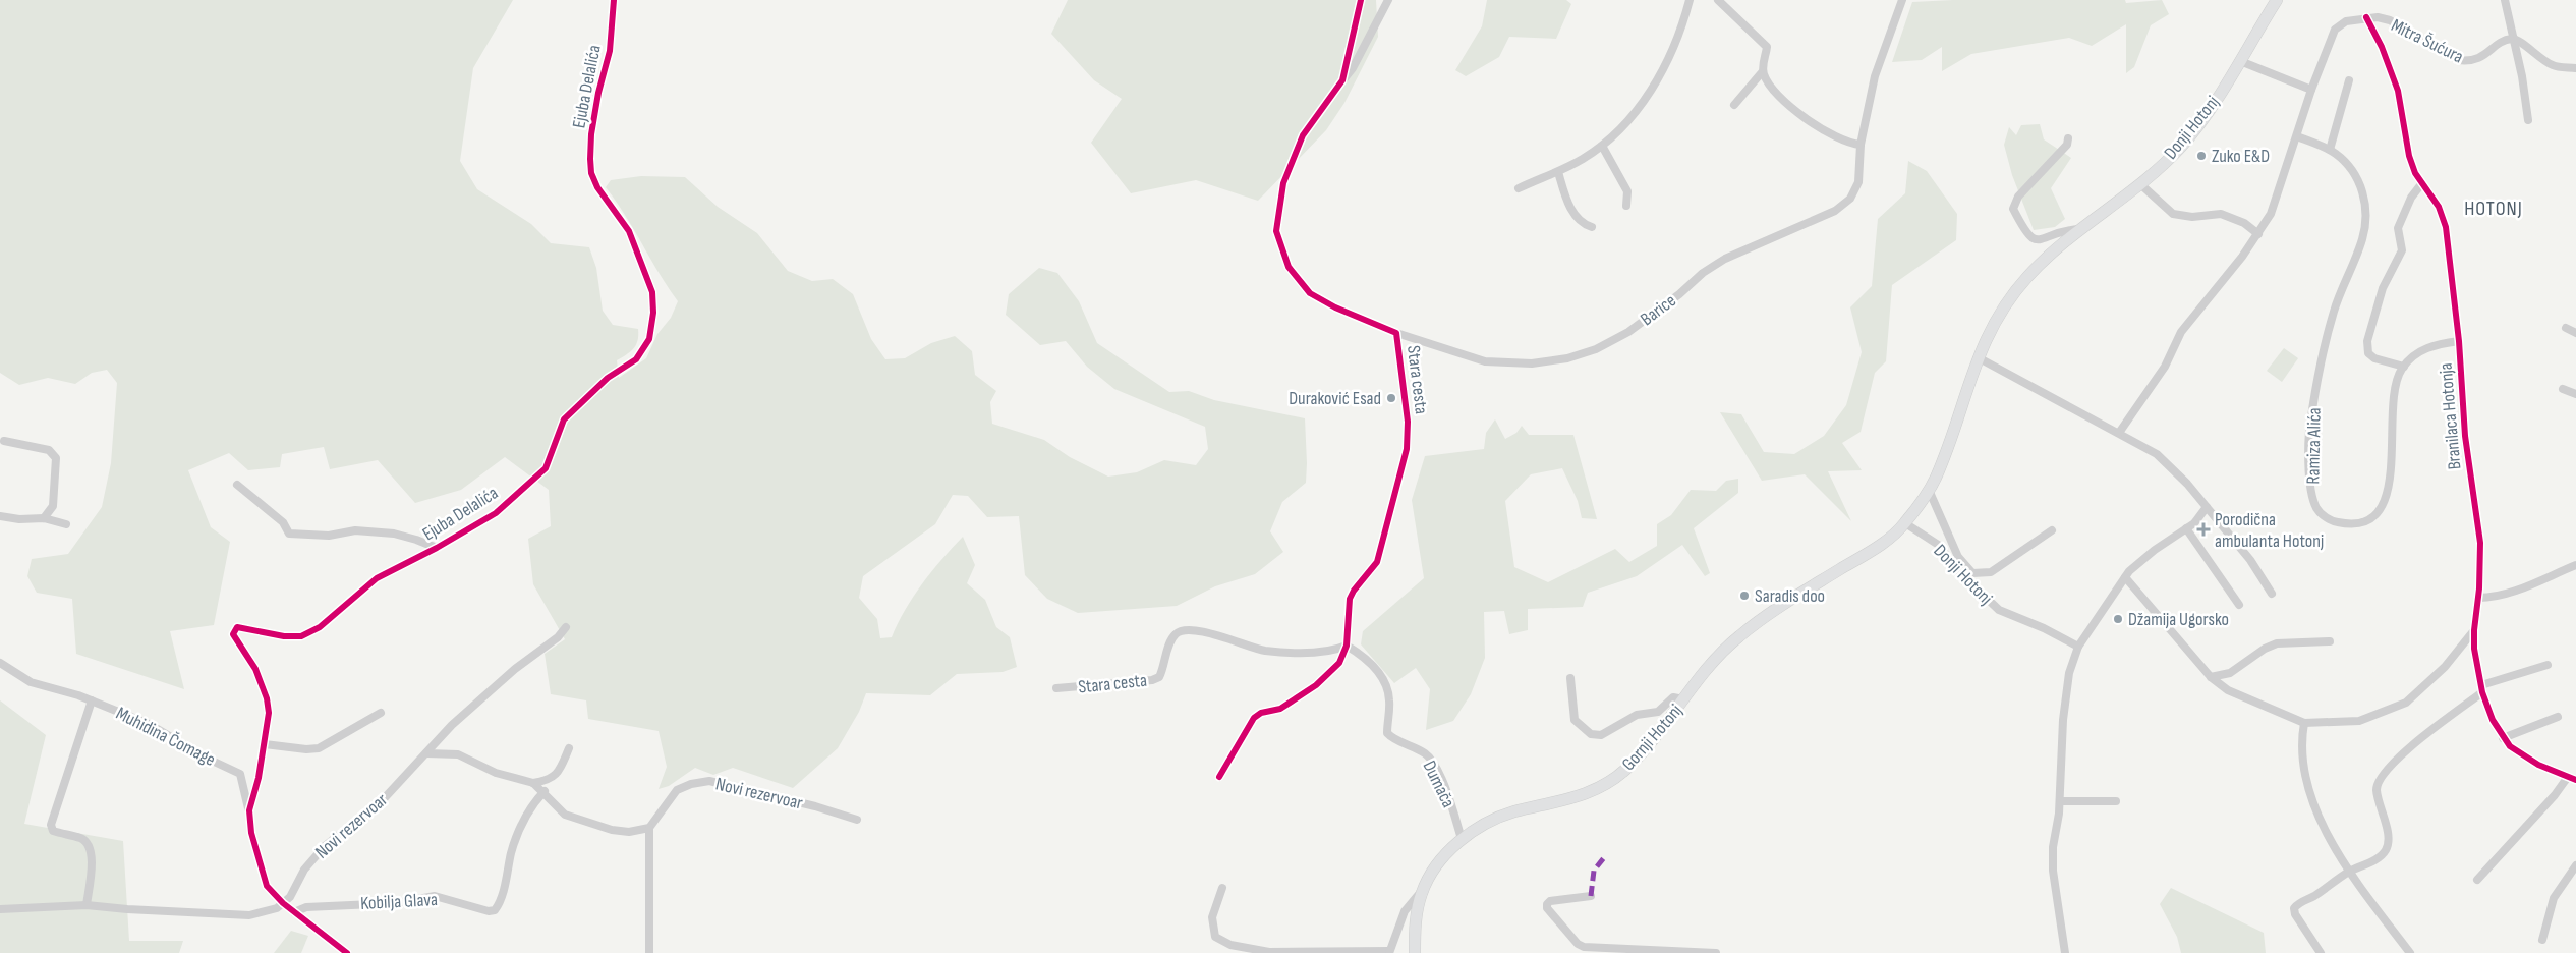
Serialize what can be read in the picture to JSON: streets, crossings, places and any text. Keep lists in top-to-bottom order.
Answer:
{
  "streets": {
    "main road": ["Donji Hotonj", "Gornji Hotonj"],
    "street": [
      "Mitra Šućura",
      "Ejuba Delalića",
      "Barice",
      "Stara cesta",
      "Branilaca Hotonja",
      "Ramiza Alića",
      "Muhidina Čomage",
      "Dumača",
      "Novi rezervoar",
      "Kobilja Glava"
    ]
  },
  "crossings": [
    ["Mitra Šućura", "Branilaca Hotonja"],
    ["Ejuba Delalića", "Muhidina Čomage"],
    ["Ejuba Delalića", "Novi rezervoar"],
    ["Donji Hotonj", "Gornji Hotonj"],
    ["Barice", "Stara cesta"],
    ["Stara cesta", "Dumača"],
    ["Branilaca Hotonja", "Ramiza Alića"],
    ["Gornji Hotonj", "Dumača"]
  ],
  "districts": ["HOTONJ"],
  "places": {
    "other": [
      "Zuko E&D",
      "Duraković Esad",
      "Saradis doo",
      "Džamija Ugorsko"
    ],
    "health": ["Porodična ambulanta Hotonj"]
  }
}
